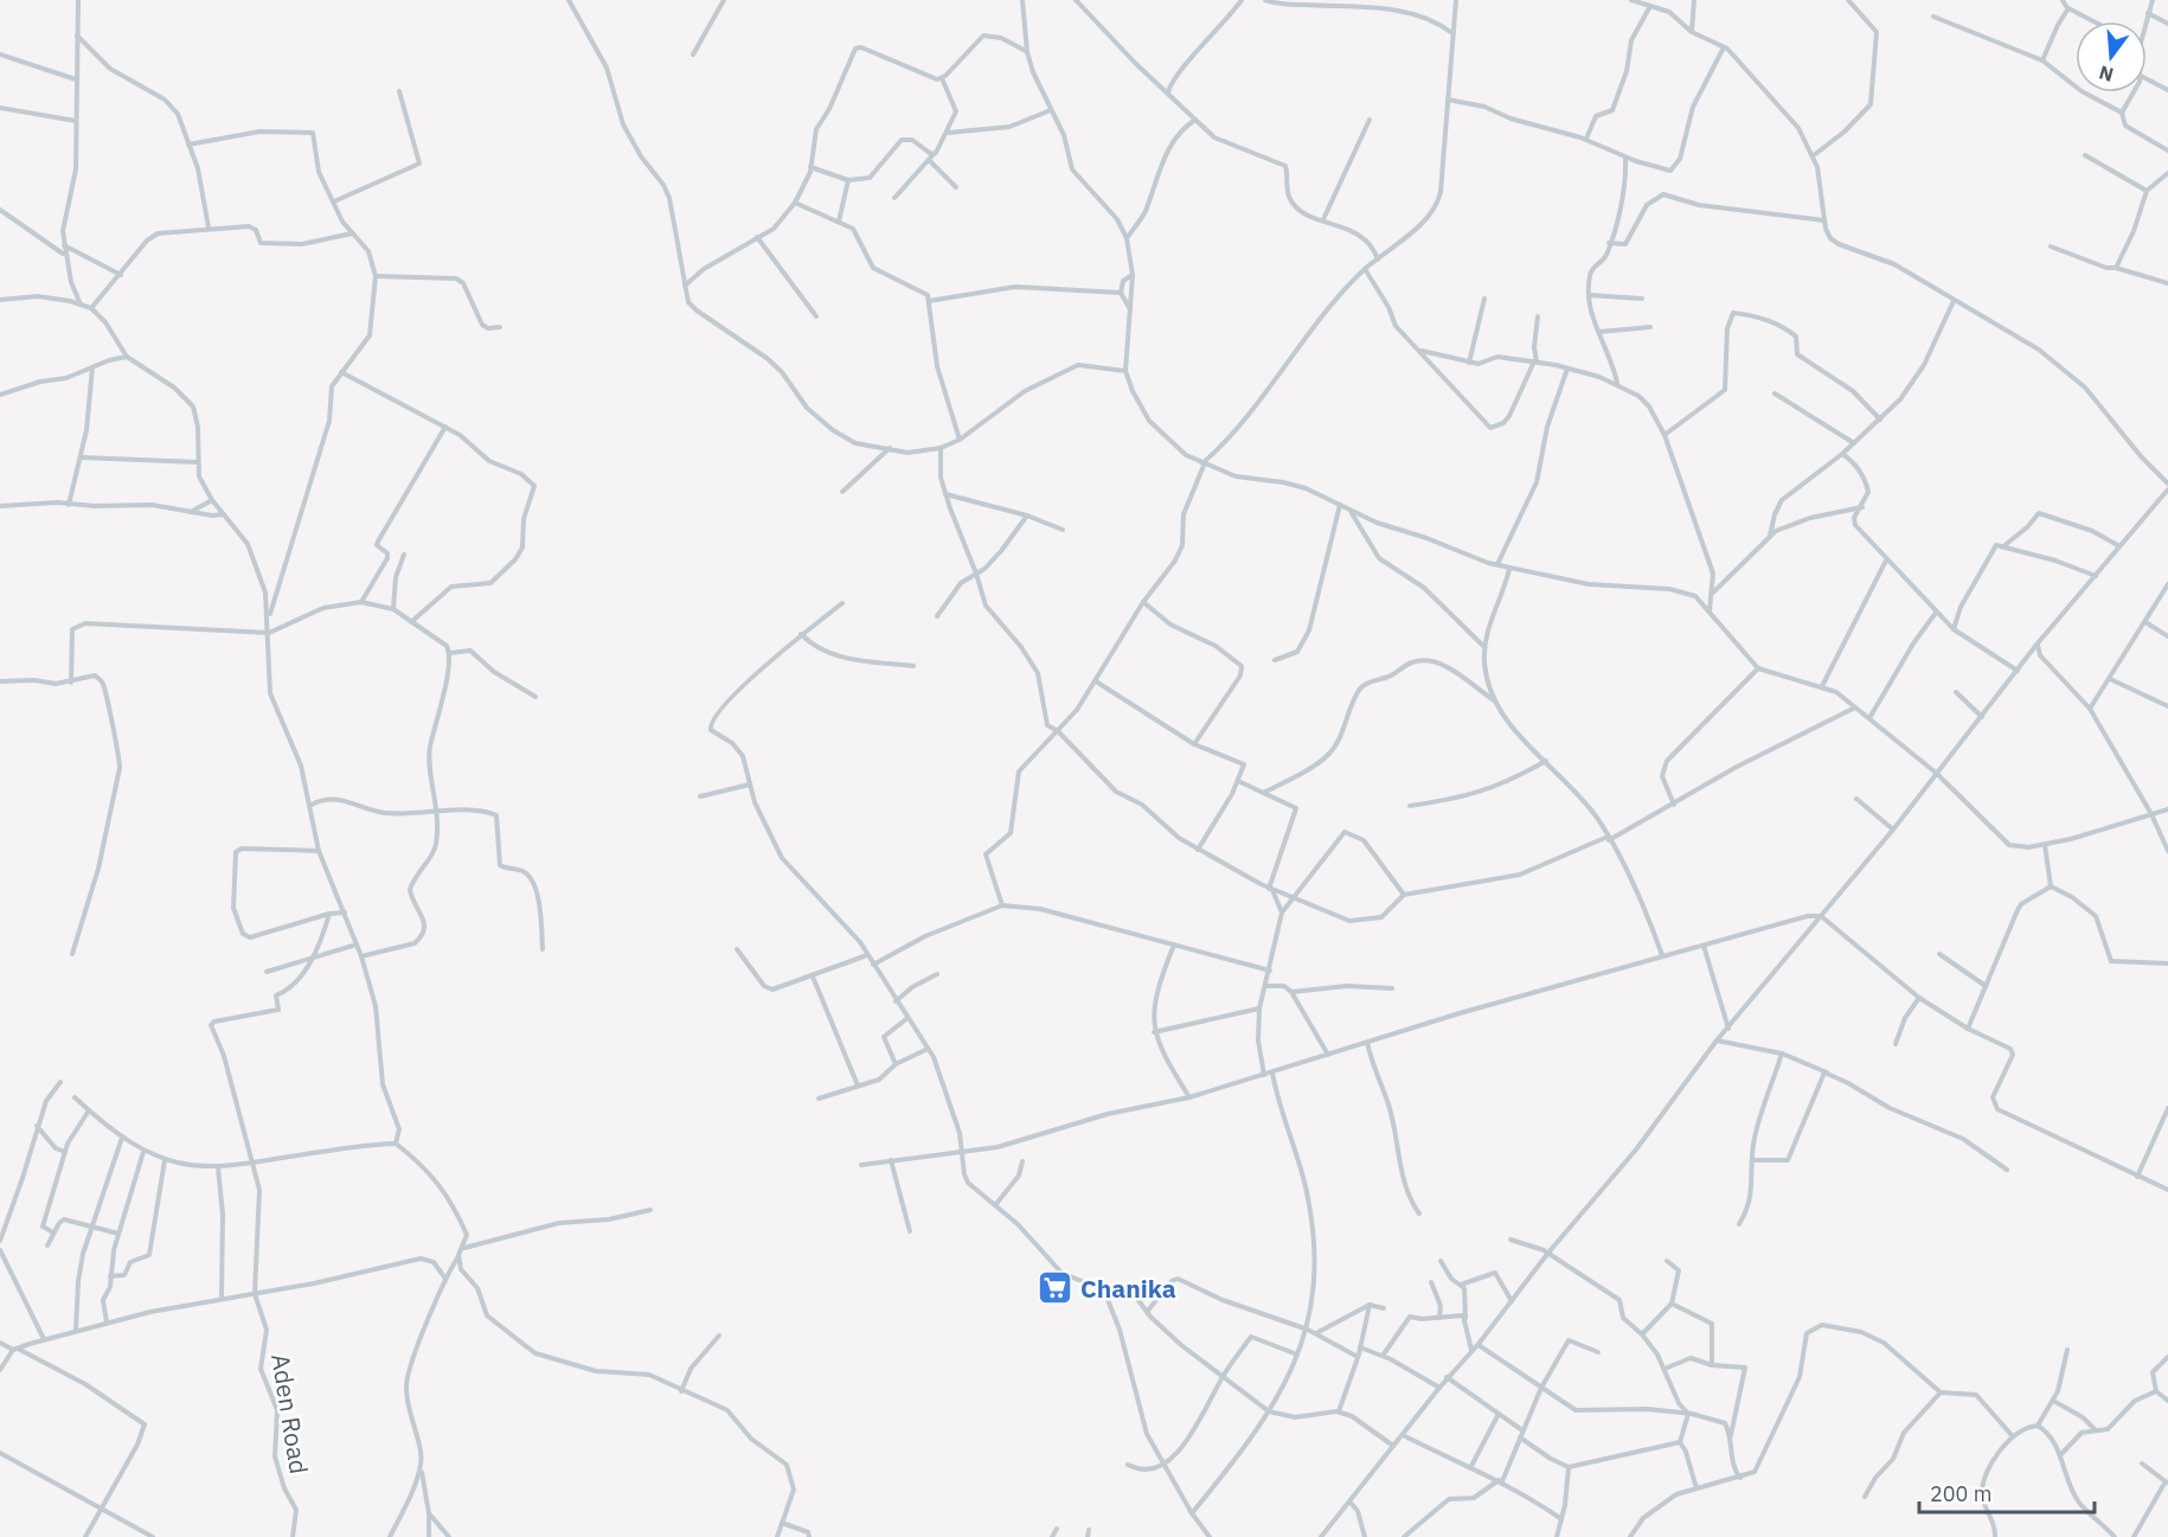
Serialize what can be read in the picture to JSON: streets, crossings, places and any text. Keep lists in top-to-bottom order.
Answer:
{
  "streets": {
    "street": ["Aden Road"]
  },
  "places": {
    "supermarket": ["Chanika"]
  },
  "scale_bar": "200 m",
  "north": "bottom"
}
